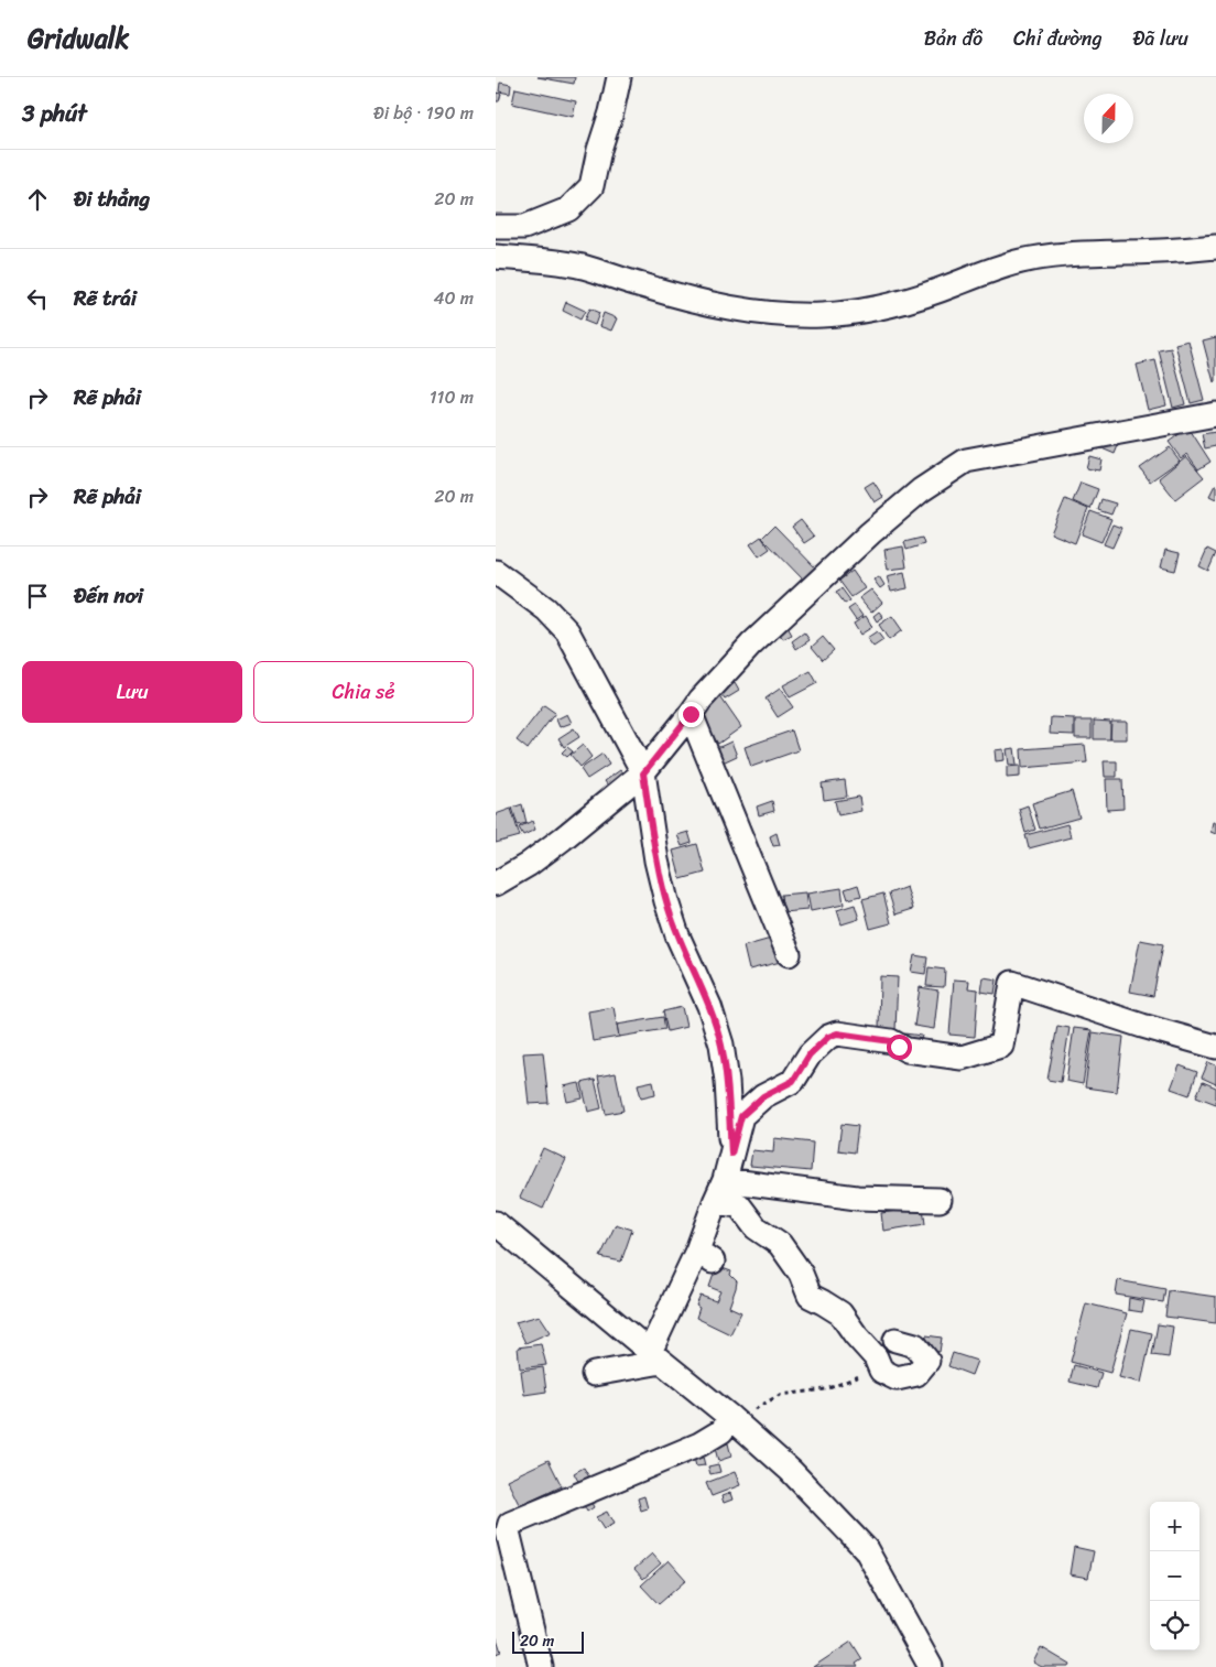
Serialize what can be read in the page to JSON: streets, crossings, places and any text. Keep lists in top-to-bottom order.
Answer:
{
  "scale_bar": "20 m",
  "north": "top",
  "page": {
    "header": "Gridwalk",
    "nav": ["Bản đồ", "Chỉ đường", "Đã lưu"],
    "heading": ["3 phút", "Đi bộ · 190 m"],
    "list": [
      ["Đi thẳng", "20 m"],
      ["Rẽ trái", "40 m"],
      ["Rẽ phải", "110 m"],
      ["Rẽ phải", "20 m"],
      "Đến nơi"
    ],
    "buttons": ["Lưu", "Chia sẻ"],
    "map_buttons": ["+", "−"],
    "scale": "20 m"
  }
}
